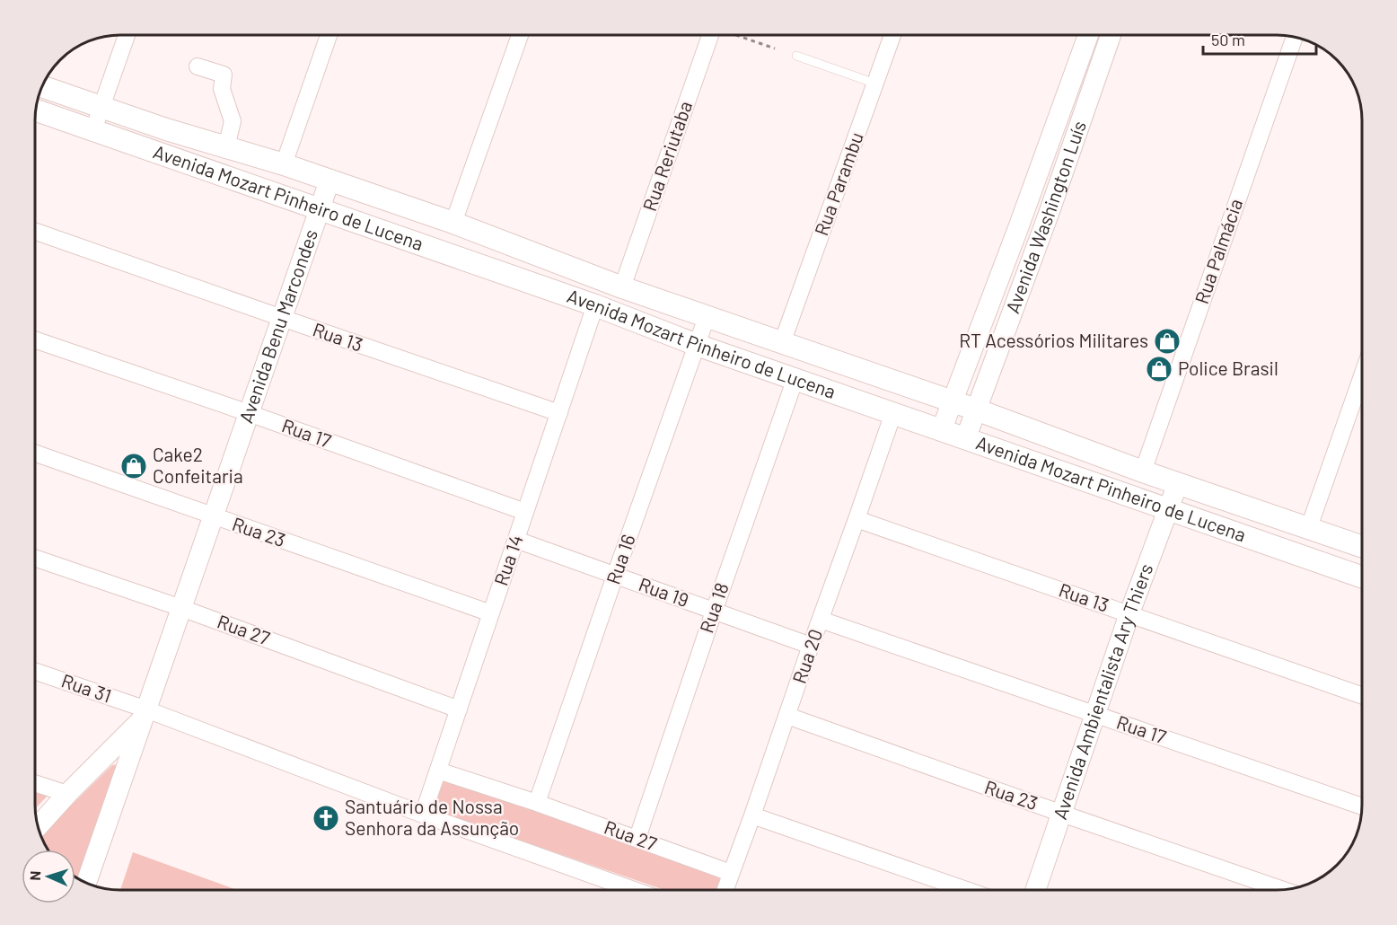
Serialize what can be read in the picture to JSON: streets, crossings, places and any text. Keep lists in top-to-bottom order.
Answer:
{
  "streets": {
    "main road": ["Avenida Mozart Pinheiro de Lucena"],
    "street": [
      "Rua Reriutaba",
      "Rua Parambu",
      "Avenida Washington Luís",
      "Rua Palmácia",
      "Avenida Benu Marcondes",
      "Rua 13",
      "Rua 17",
      "Rua 23",
      "Rua 16",
      "Rua 14",
      "Rua 19",
      "Rua 18",
      "Rua 27",
      "Rua 20",
      "Rua 31",
      "Avenida Ambientalista Ary Thiers"
    ]
  },
  "crossings": [
    ["Rua Reriutaba", "Avenida Mozart Pinheiro de Lucena"],
    ["Rua Parambu", "Avenida Mozart Pinheiro de Lucena"],
    ["Avenida Mozart Pinheiro de Lucena", "Avenida Washington Luís"],
    ["Avenida Mozart Pinheiro de Lucena", "Rua Palmácia"],
    ["Avenida Mozart Pinheiro de Lucena", "Avenida Benu Marcondes"],
    ["Avenida Mozart Pinheiro de Lucena", "Rua 16"],
    ["Avenida Mozart Pinheiro de Lucena", "Rua 14"],
    ["Avenida Mozart Pinheiro de Lucena", "Rua 18"],
    ["Avenida Mozart Pinheiro de Lucena", "Rua 20"],
    ["Avenida Mozart Pinheiro de Lucena", "Avenida Ambientalista Ary Thiers"],
    ["Avenida Benu Marcondes", "Rua 13"],
    ["Avenida Benu Marcondes", "Rua 17"],
    ["Avenida Benu Marcondes", "Rua 23"],
    ["Avenida Benu Marcondes", "Rua 27"],
    ["Avenida Benu Marcondes", "Rua 31"],
    ["Rua 13", "Rua 14"],
    ["Rua 13", "Rua 20"],
    ["Rua 13", "Avenida Ambientalista Ary Thiers"],
    ["Rua 17", "Rua 14"],
    ["Rua 17", "Rua 20"],
    ["Rua 17", "Avenida Ambientalista Ary Thiers"],
    ["Rua 23", "Rua 14"],
    ["Rua 23", "Rua 20"],
    ["Rua 23", "Avenida Ambientalista Ary Thiers"],
    ["Rua 16", "Rua 19"],
    ["Rua 16", "Rua 27"],
    ["Rua 14", "Rua 19"],
    ["Rua 14", "Rua 27"],
    ["Rua 14", "Rua 31"],
    ["Rua 19", "Rua 18"],
    ["Rua 19", "Rua 20"],
    ["Rua 18", "Rua 27"],
    ["Rua 27", "Rua 20"]
  ],
  "places": {
    "shop": ["RT Acessórios Militares", "Police Brasil", "Cake2 Confeitaria"],
    "church": ["Santuário de Nossa Senhora da Assunção"]
  },
  "scale_bar": "50 m",
  "north": "left"
}
